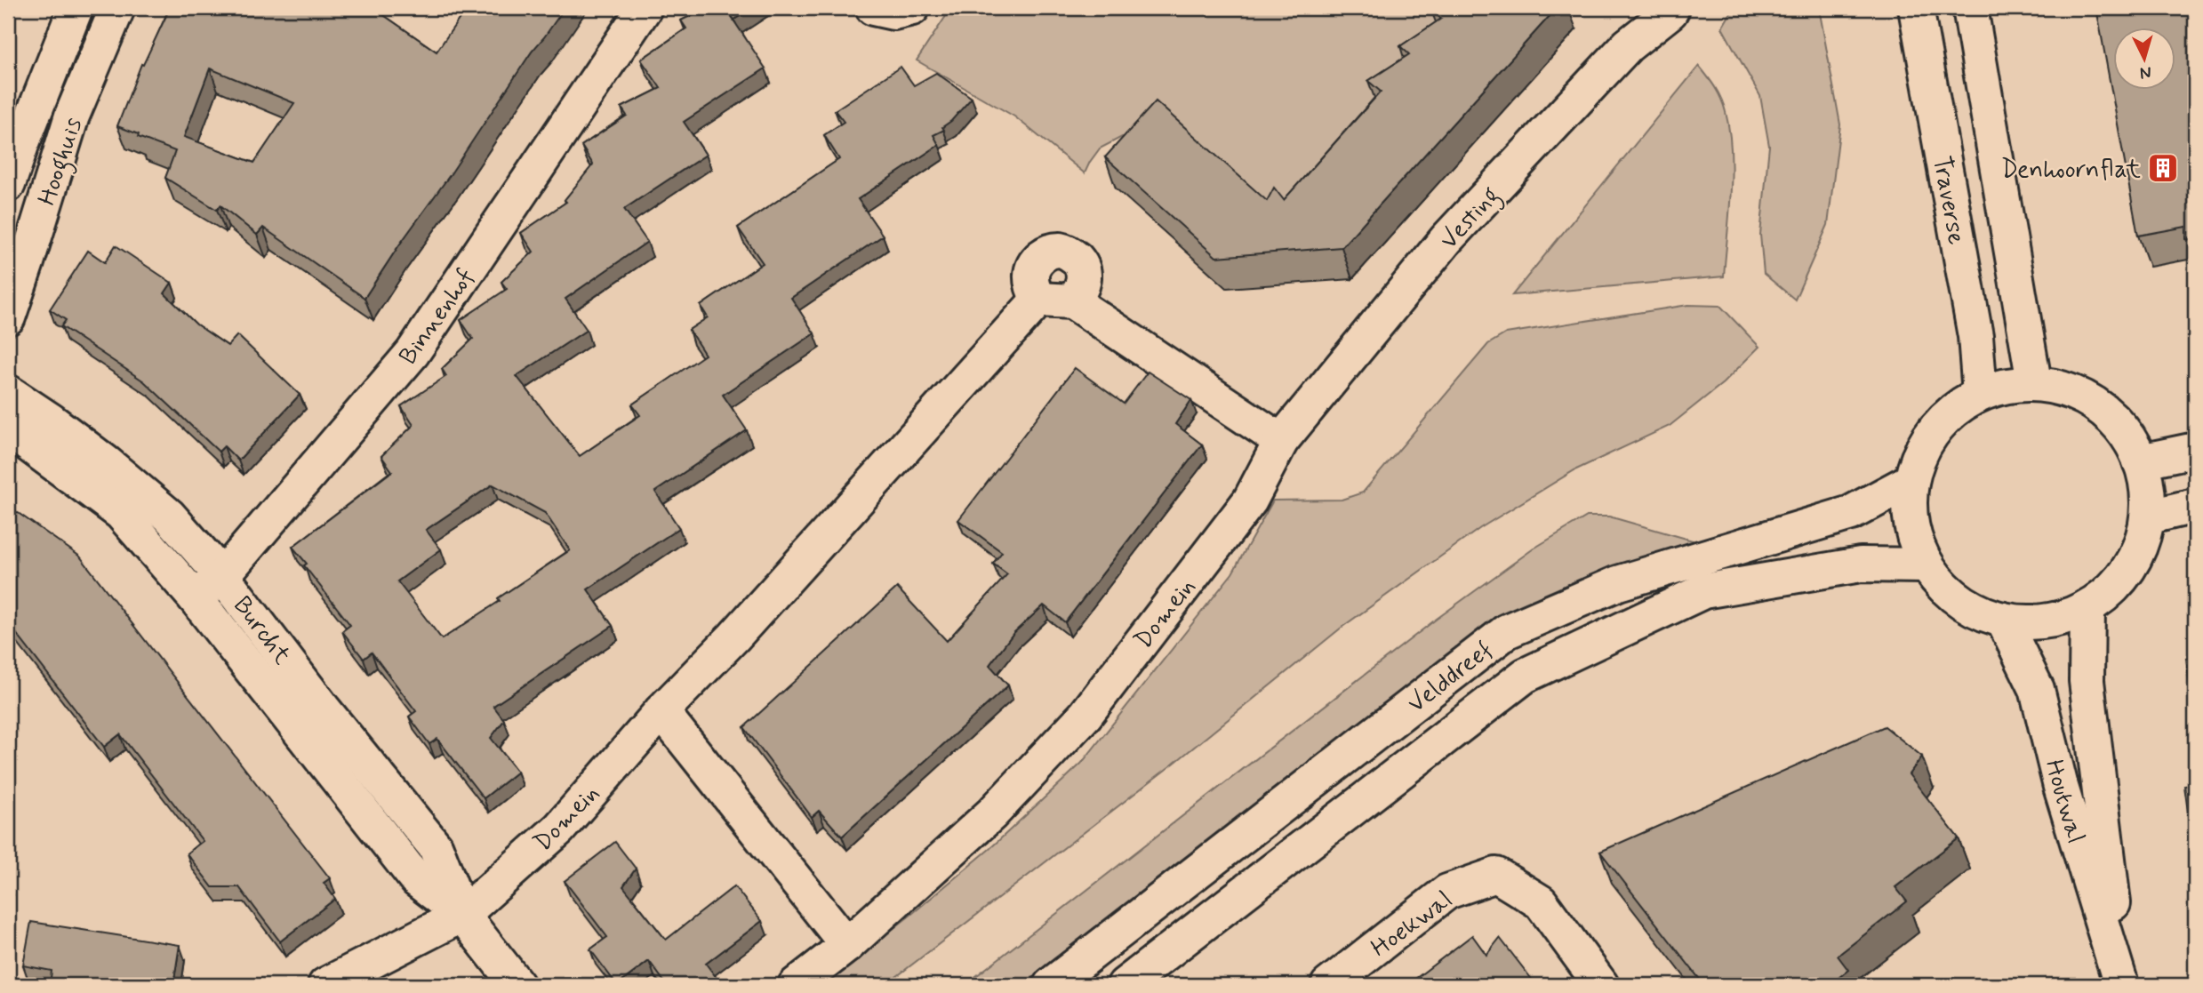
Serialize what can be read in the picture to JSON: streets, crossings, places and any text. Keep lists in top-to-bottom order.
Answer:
{
  "streets": {
    "street": [
      "Hooghuis",
      "Traverse",
      "Vesting",
      "Binnenhof",
      "Domein",
      "Burcht",
      "Velddreef",
      "Houtwal",
      "Hoekwal"
    ]
  },
  "crossings": [
    ["Vesting", "Domein"],
    ["Binnenhof", "Burcht"],
    ["Domein", "Burcht"]
  ],
  "places": {
    "building": ["Denhoornflat"]
  },
  "north": "bottom"
}
